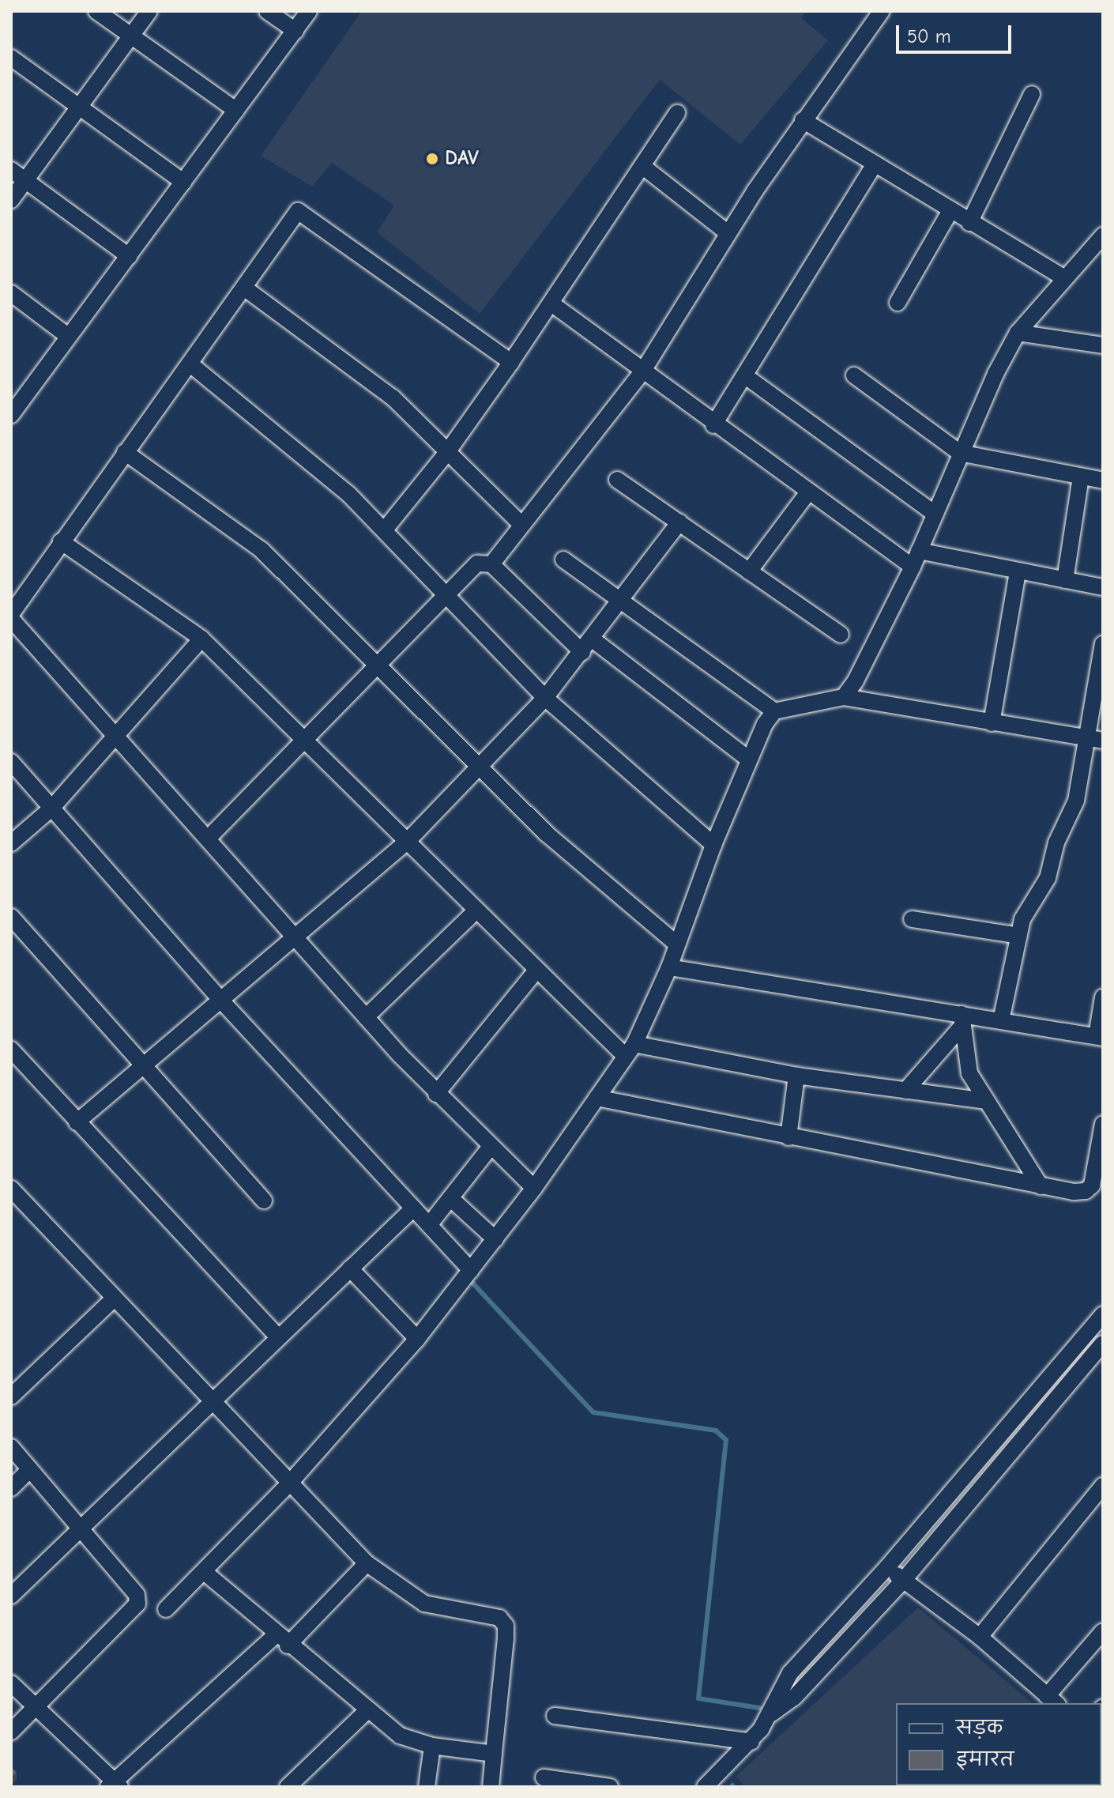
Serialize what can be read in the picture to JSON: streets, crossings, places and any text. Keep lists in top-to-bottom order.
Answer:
{
  "places": ["DAV"],
  "legend": ["सड़क", "इमारत"],
  "scale_bar": "50 m"
}
